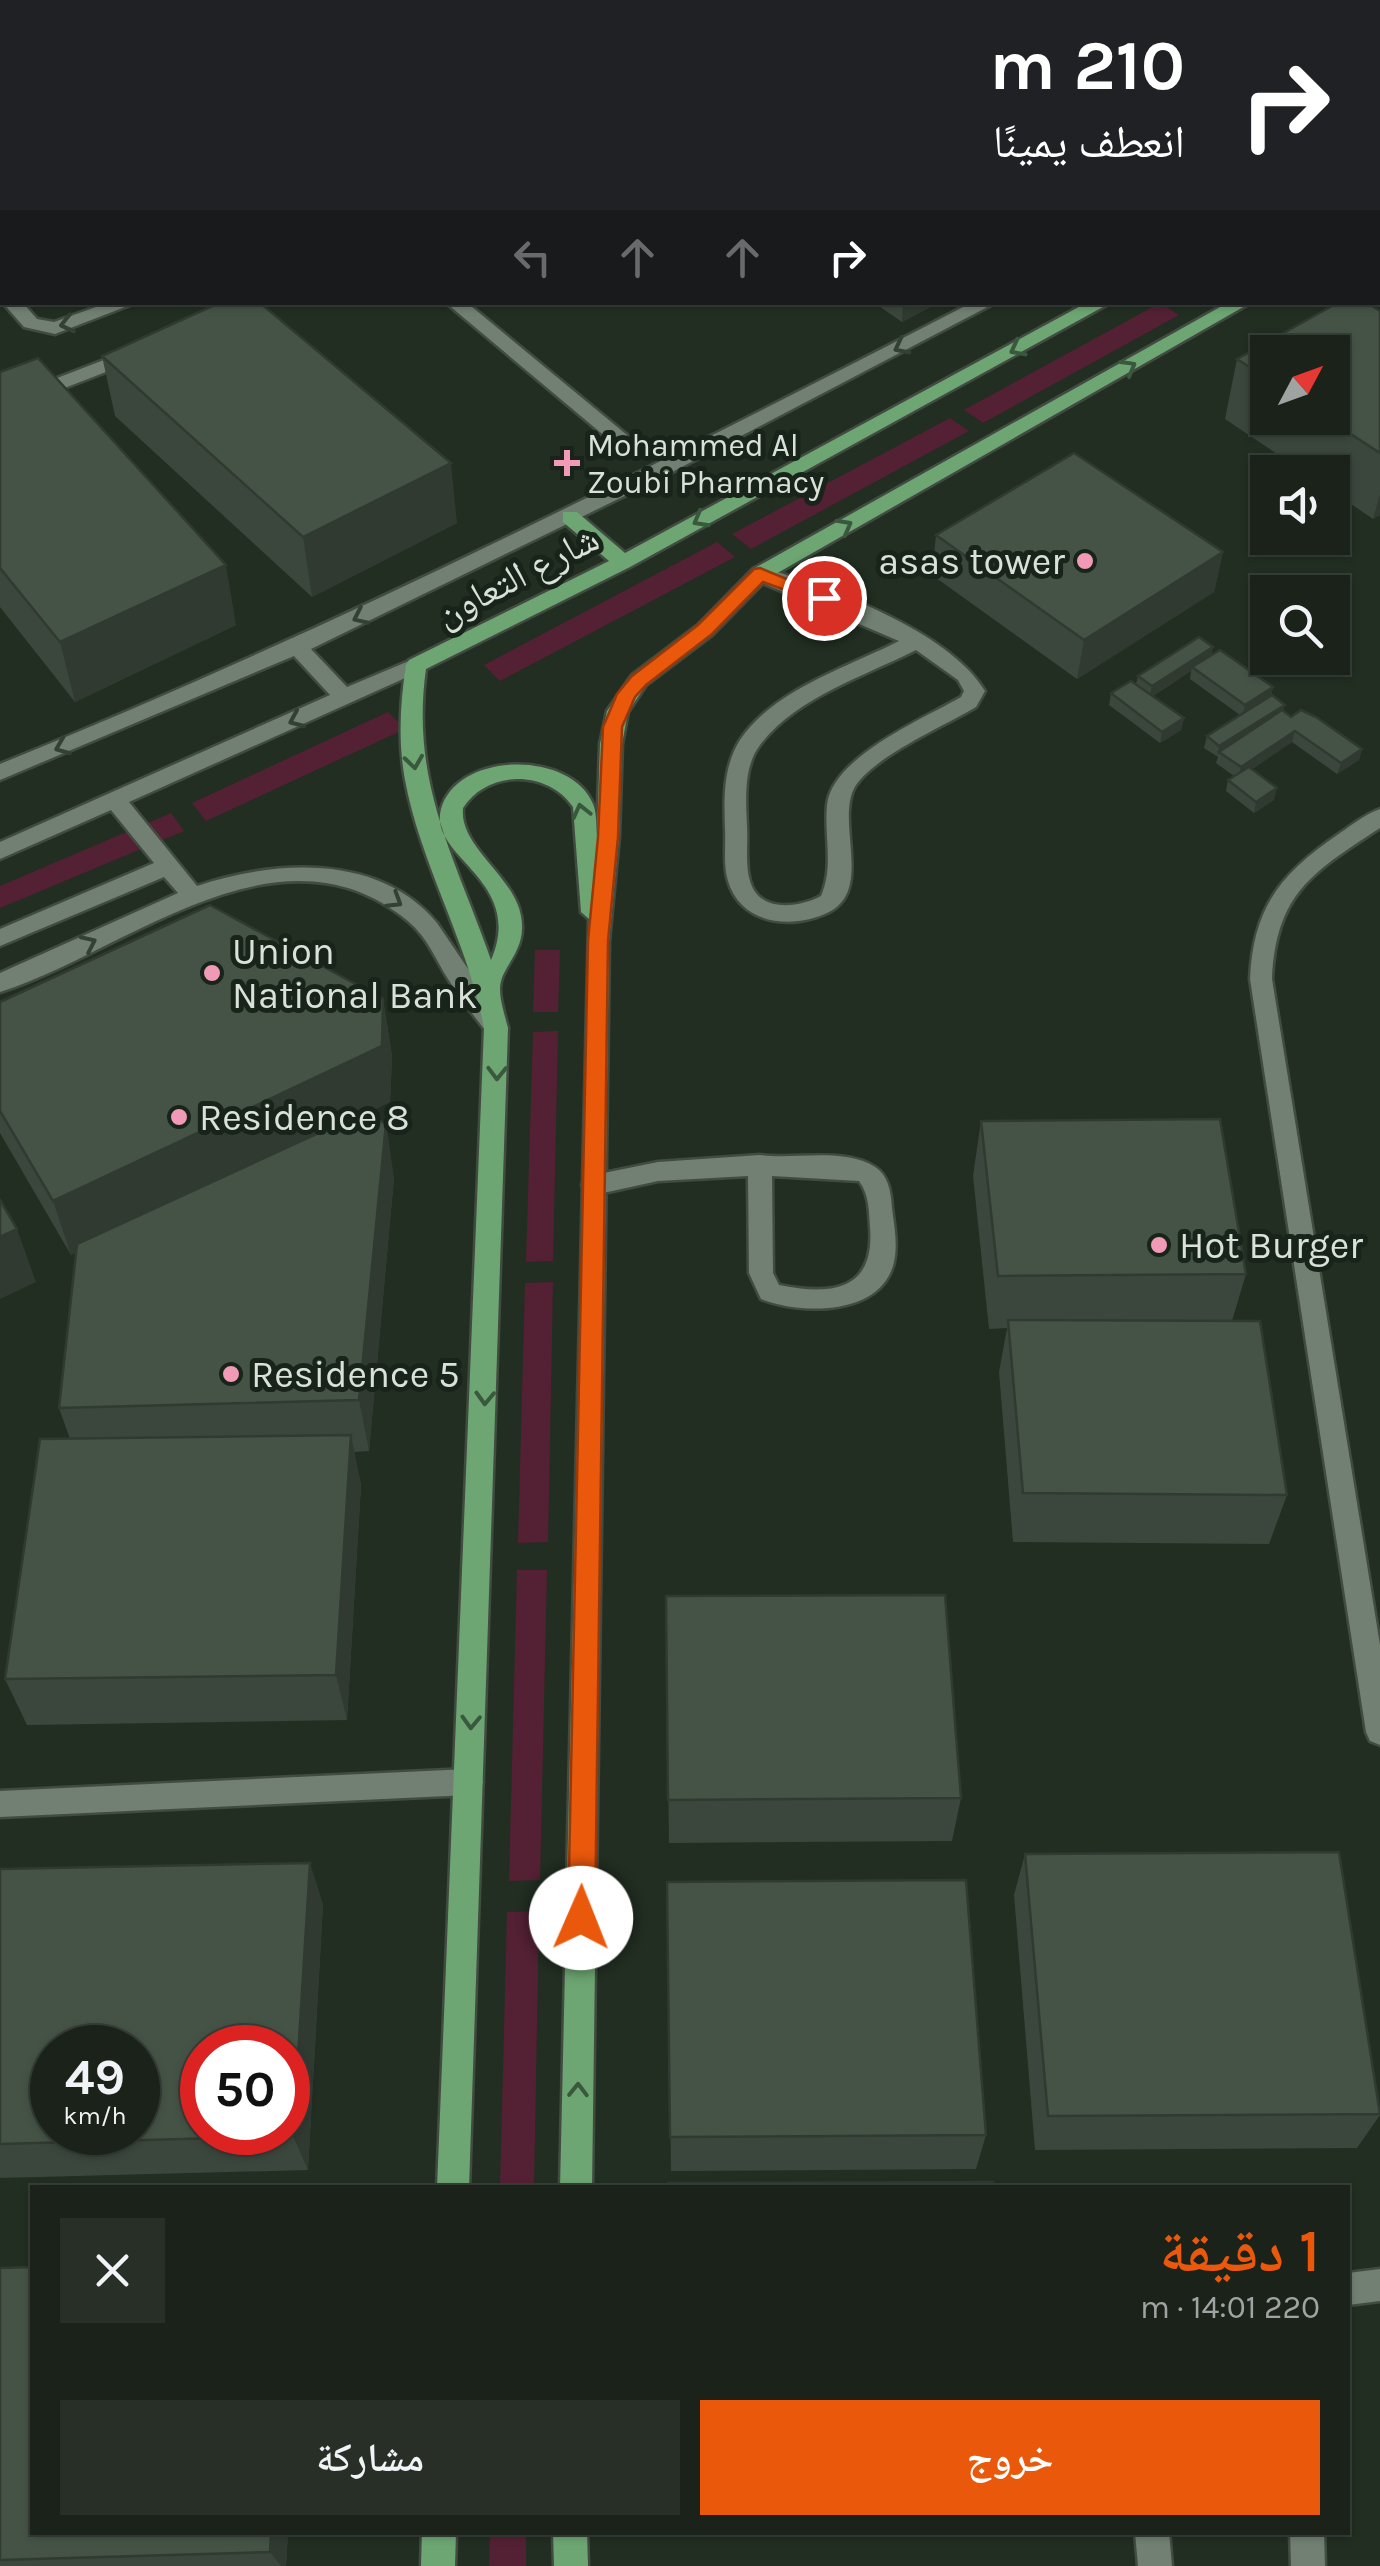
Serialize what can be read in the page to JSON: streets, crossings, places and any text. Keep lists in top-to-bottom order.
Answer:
{
  "streets": {
    "main road": ["شارع التعاون"]
  },
  "places": {
    "health": ["Mohammed Al Zoubi Pharmacy"],
    "other": [
      "asas tower",
      "Union National Bank",
      "Residence 8",
      "Hot Burger",
      "Residence 5"
    ]
  },
  "north": "top right",
  "page": {
    "turn": ["210 m", "انعطف يمينًا"],
    "speed": "49 km/h",
    "limit": "50",
    "heading": ["1 دقيقة", "220 m · 14:01"],
    "buttons": ["خروج", "مشاركة"]
  }
}
